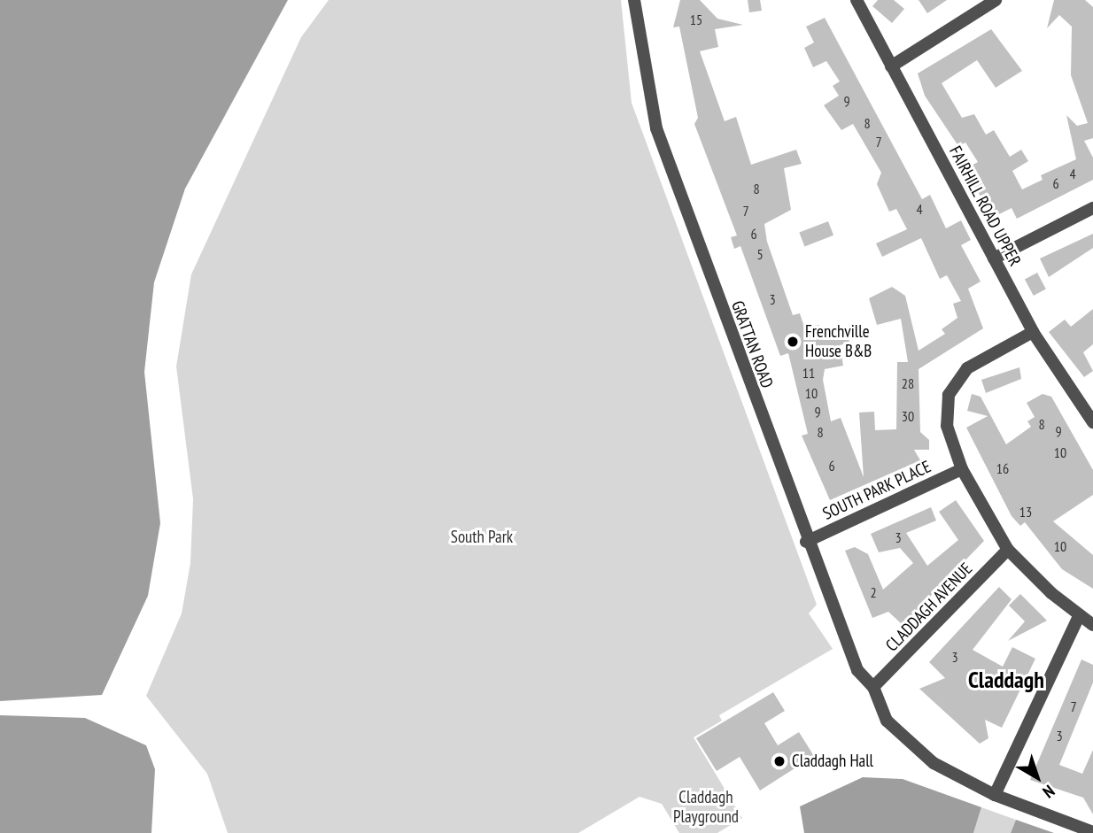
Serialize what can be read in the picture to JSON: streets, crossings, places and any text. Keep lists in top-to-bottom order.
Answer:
{
  "streets": {
    "street": [
      "FAIRHILL ROAD UPPER",
      "GRATTAN ROAD",
      "SOUTH PARK PLACE",
      "CLADDAGH AVENUE"
    ]
  },
  "crossings": [
    ["GRATTAN ROAD", "SOUTH PARK PLACE"],
    ["GRATTAN ROAD", "CLADDAGH AVENUE"]
  ],
  "districts": ["Claddagh"],
  "parks": ["South Park", "Claddagh Playground"],
  "places": ["Frenchville House B&B", "Claddagh Hall"],
  "house_numbers": [
    "15",
    "9",
    "8",
    "7",
    "4",
    "6",
    "8",
    "4",
    "7",
    "6",
    "5",
    "3",
    "11",
    "28",
    "10",
    "9",
    "30",
    "8",
    "9",
    "8",
    "10",
    "6",
    "16",
    "13",
    "3",
    "10",
    "2",
    "3",
    "7",
    "3"
  ],
  "north": "bottom right"
}
